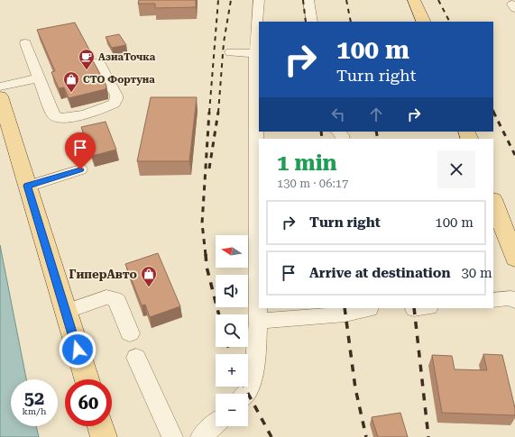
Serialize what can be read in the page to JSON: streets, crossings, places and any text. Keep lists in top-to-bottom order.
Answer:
{
  "places": {
    "cafe": ["АзиаТочка"],
    "shop": ["СТО Фортуна", "ГиперАвто"]
  },
  "north": "left",
  "page": {
    "turn": ["100 m", "Turn right"],
    "heading": ["1 min", "130 m · 06:17"],
    "list": [
      {
        "name": "Turn right",
        "value": "100 m"
      },
      {
        "name": "Arrive at destination",
        "value": "30 m"
      }
    ],
    "map_buttons": ["+", "−"],
    "speed": "52 km/h",
    "limit": "60"
  }
}
